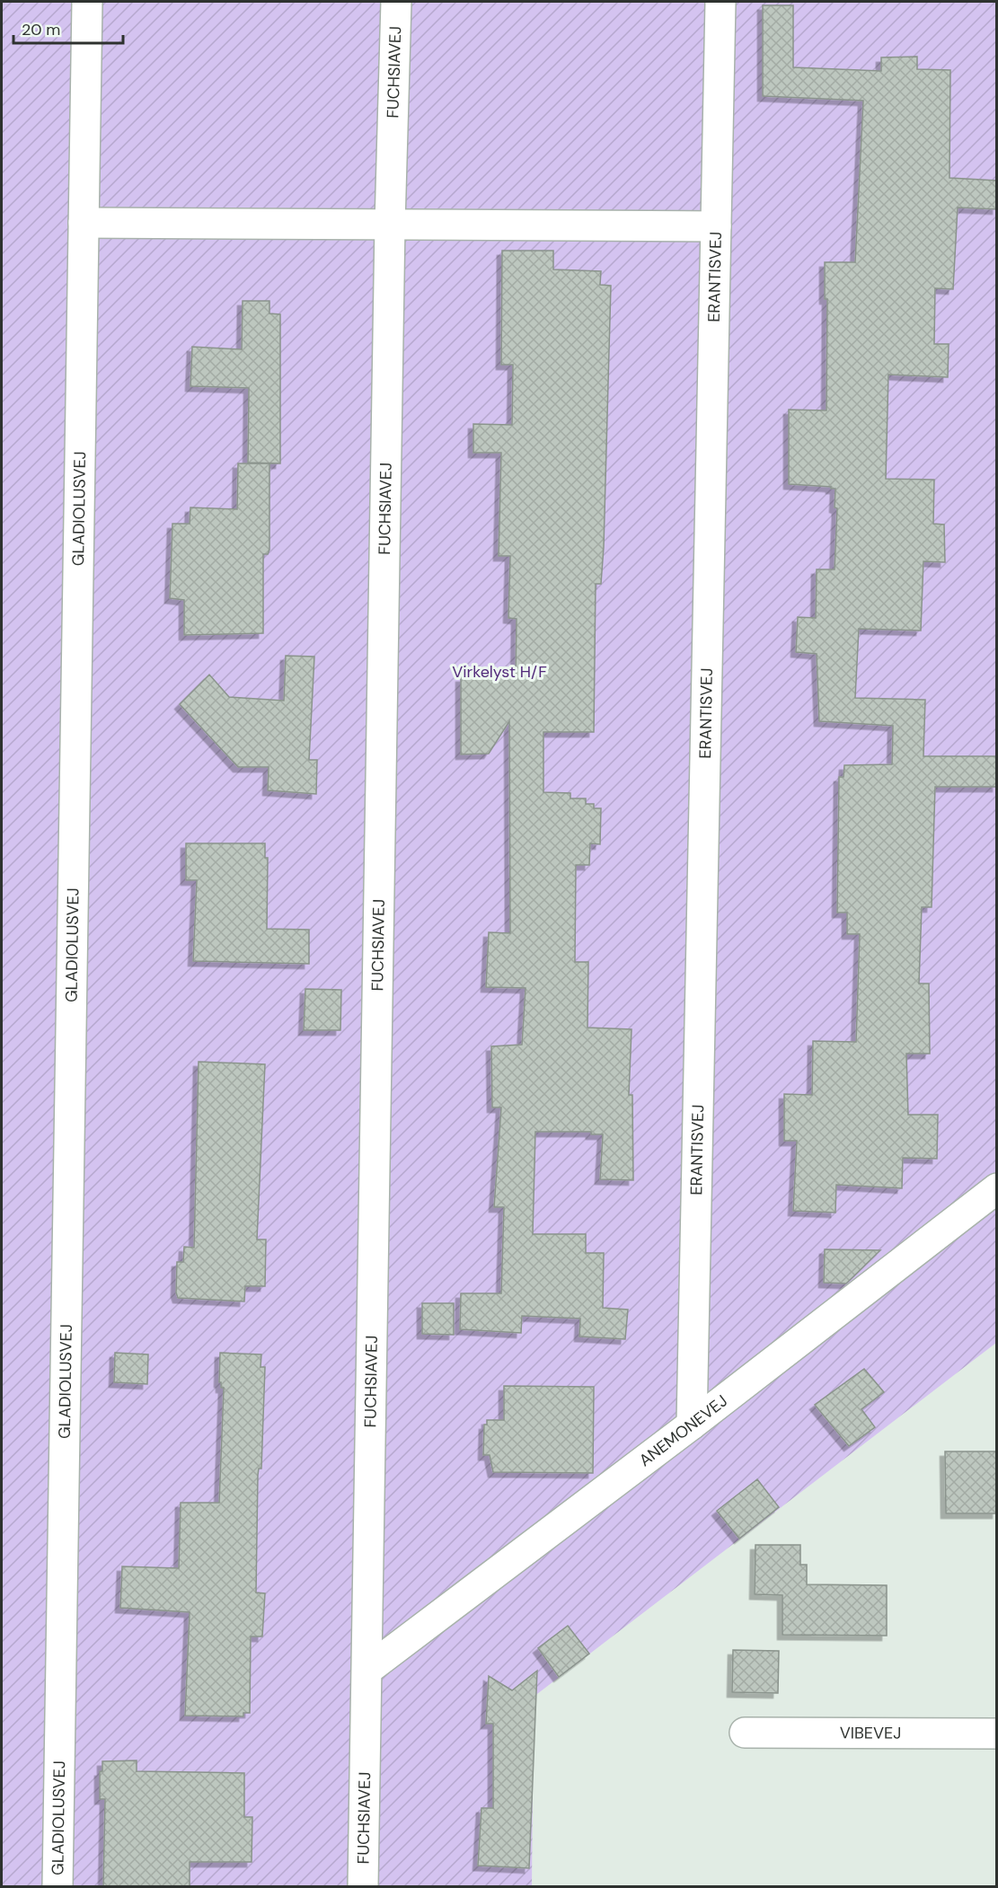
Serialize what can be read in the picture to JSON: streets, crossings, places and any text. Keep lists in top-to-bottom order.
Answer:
{
  "streets": {
    "street": [
      "FUCHSIAVEJ",
      "ERANTISVEJ",
      "GLADIOLUSVEJ",
      "ANEMONEVEJ",
      "VIBEVEJ"
    ]
  },
  "crossings": [
    ["FUCHSIAVEJ", "ANEMONEVEJ"],
    ["ERANTISVEJ", "ANEMONEVEJ"]
  ],
  "parks": ["Virkelyst H/F"],
  "scale_bar": "20 m"
}
